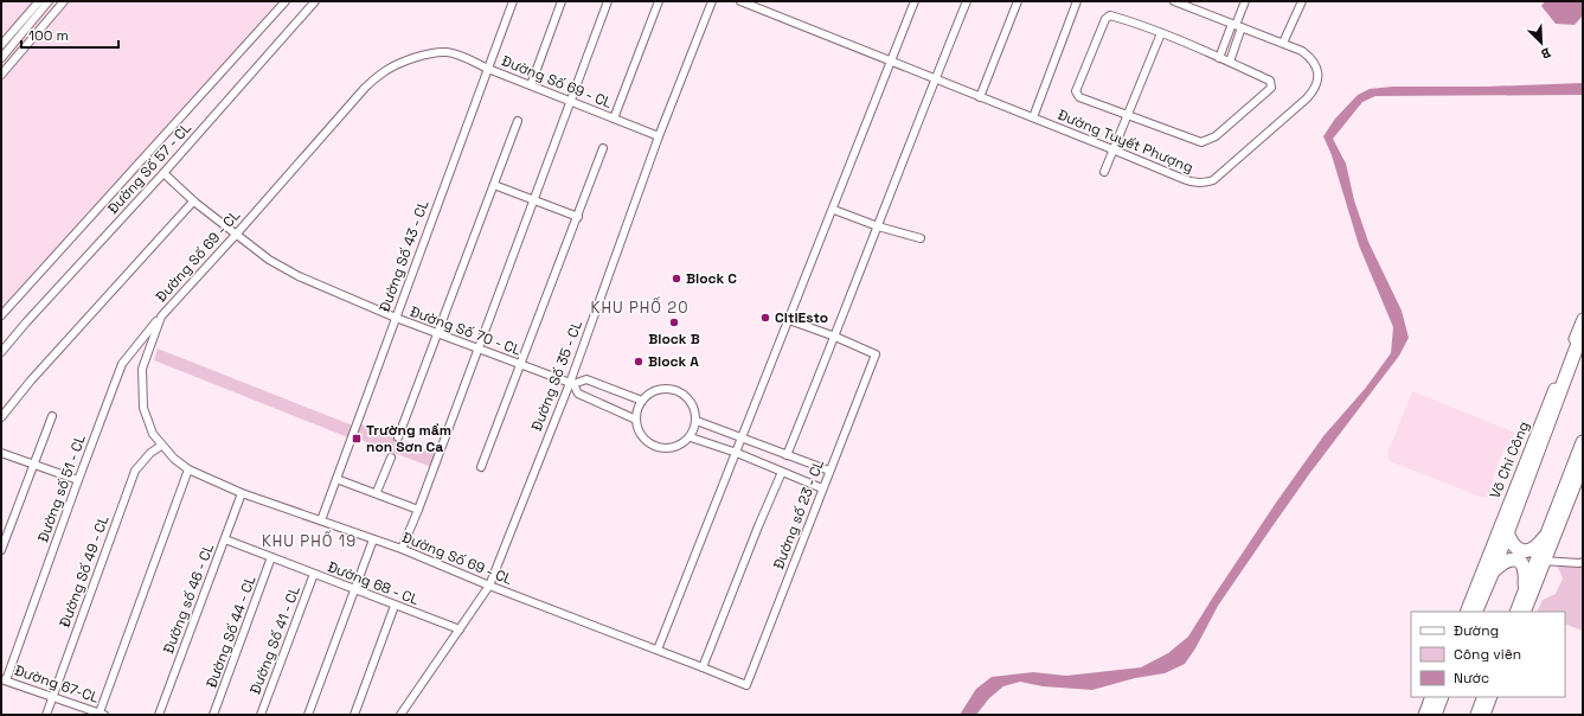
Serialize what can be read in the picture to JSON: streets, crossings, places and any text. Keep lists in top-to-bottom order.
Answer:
{
  "streets": {
    "highway": ["Võ Chí Công"],
    "street": [
      "Đường Số 69 - CL",
      "Đường Tuyết Phượng",
      "Đường Số 57 - CL",
      "Đường Số 43 - CL",
      "Đường Số 70 - CL",
      "Đường Số 35 - CL",
      "Đường số 51 - CL",
      "Đường số 23 - CL",
      "Đường Số 49 - CL",
      "Đường 68 - CL",
      "Đường số 46 - CL",
      "Đường Số 44 - CL",
      "Đường Số 41 - CL",
      "Đường 67-CL"
    ]
  },
  "crossings": [
    ["Đường Số 69 - CL", "Đường Số 43 - CL"],
    ["Đường Số 69 - CL", "Đường Số 70 - CL"],
    ["Đường Số 69 - CL", "Đường Số 35 - CL"],
    ["Đường Số 69 - CL", "Đường số 51 - CL"],
    ["Đường Số 69 - CL", "Đường số 23 - CL"],
    ["Đường Số 69 - CL", "Đường Số 49 - CL"],
    ["Đường Số 69 - CL", "Đường số 46 - CL"],
    ["Đường Số 57 - CL", "Đường Số 70 - CL"],
    ["Đường Số 43 - CL", "Đường Số 70 - CL"],
    ["Đường Số 70 - CL", "Đường Số 35 - CL"],
    ["Đường Số 35 - CL", "Đường 68 - CL"],
    ["Đường số 51 - CL", "Đường 67-CL"],
    ["Đường Số 49 - CL", "Đường 67-CL"],
    ["Đường 68 - CL", "Đường số 46 - CL"],
    ["Đường 68 - CL", "Đường Số 44 - CL"],
    ["Đường 68 - CL", "Đường Số 41 - CL"]
  ],
  "districts": ["KHU PHỐ 20", "KHU PHỐ 19"],
  "places": {
    "other": [
      "Block C",
      "CitiEsto",
      "Block B",
      "Block A"
    ],
    "transit": ["Trường mầm non Sơn Ca"]
  },
  "legend": ["Đường", "Công viên", "Nước"],
  "scale_bar": "100 m",
  "north": "bottom right"
}
